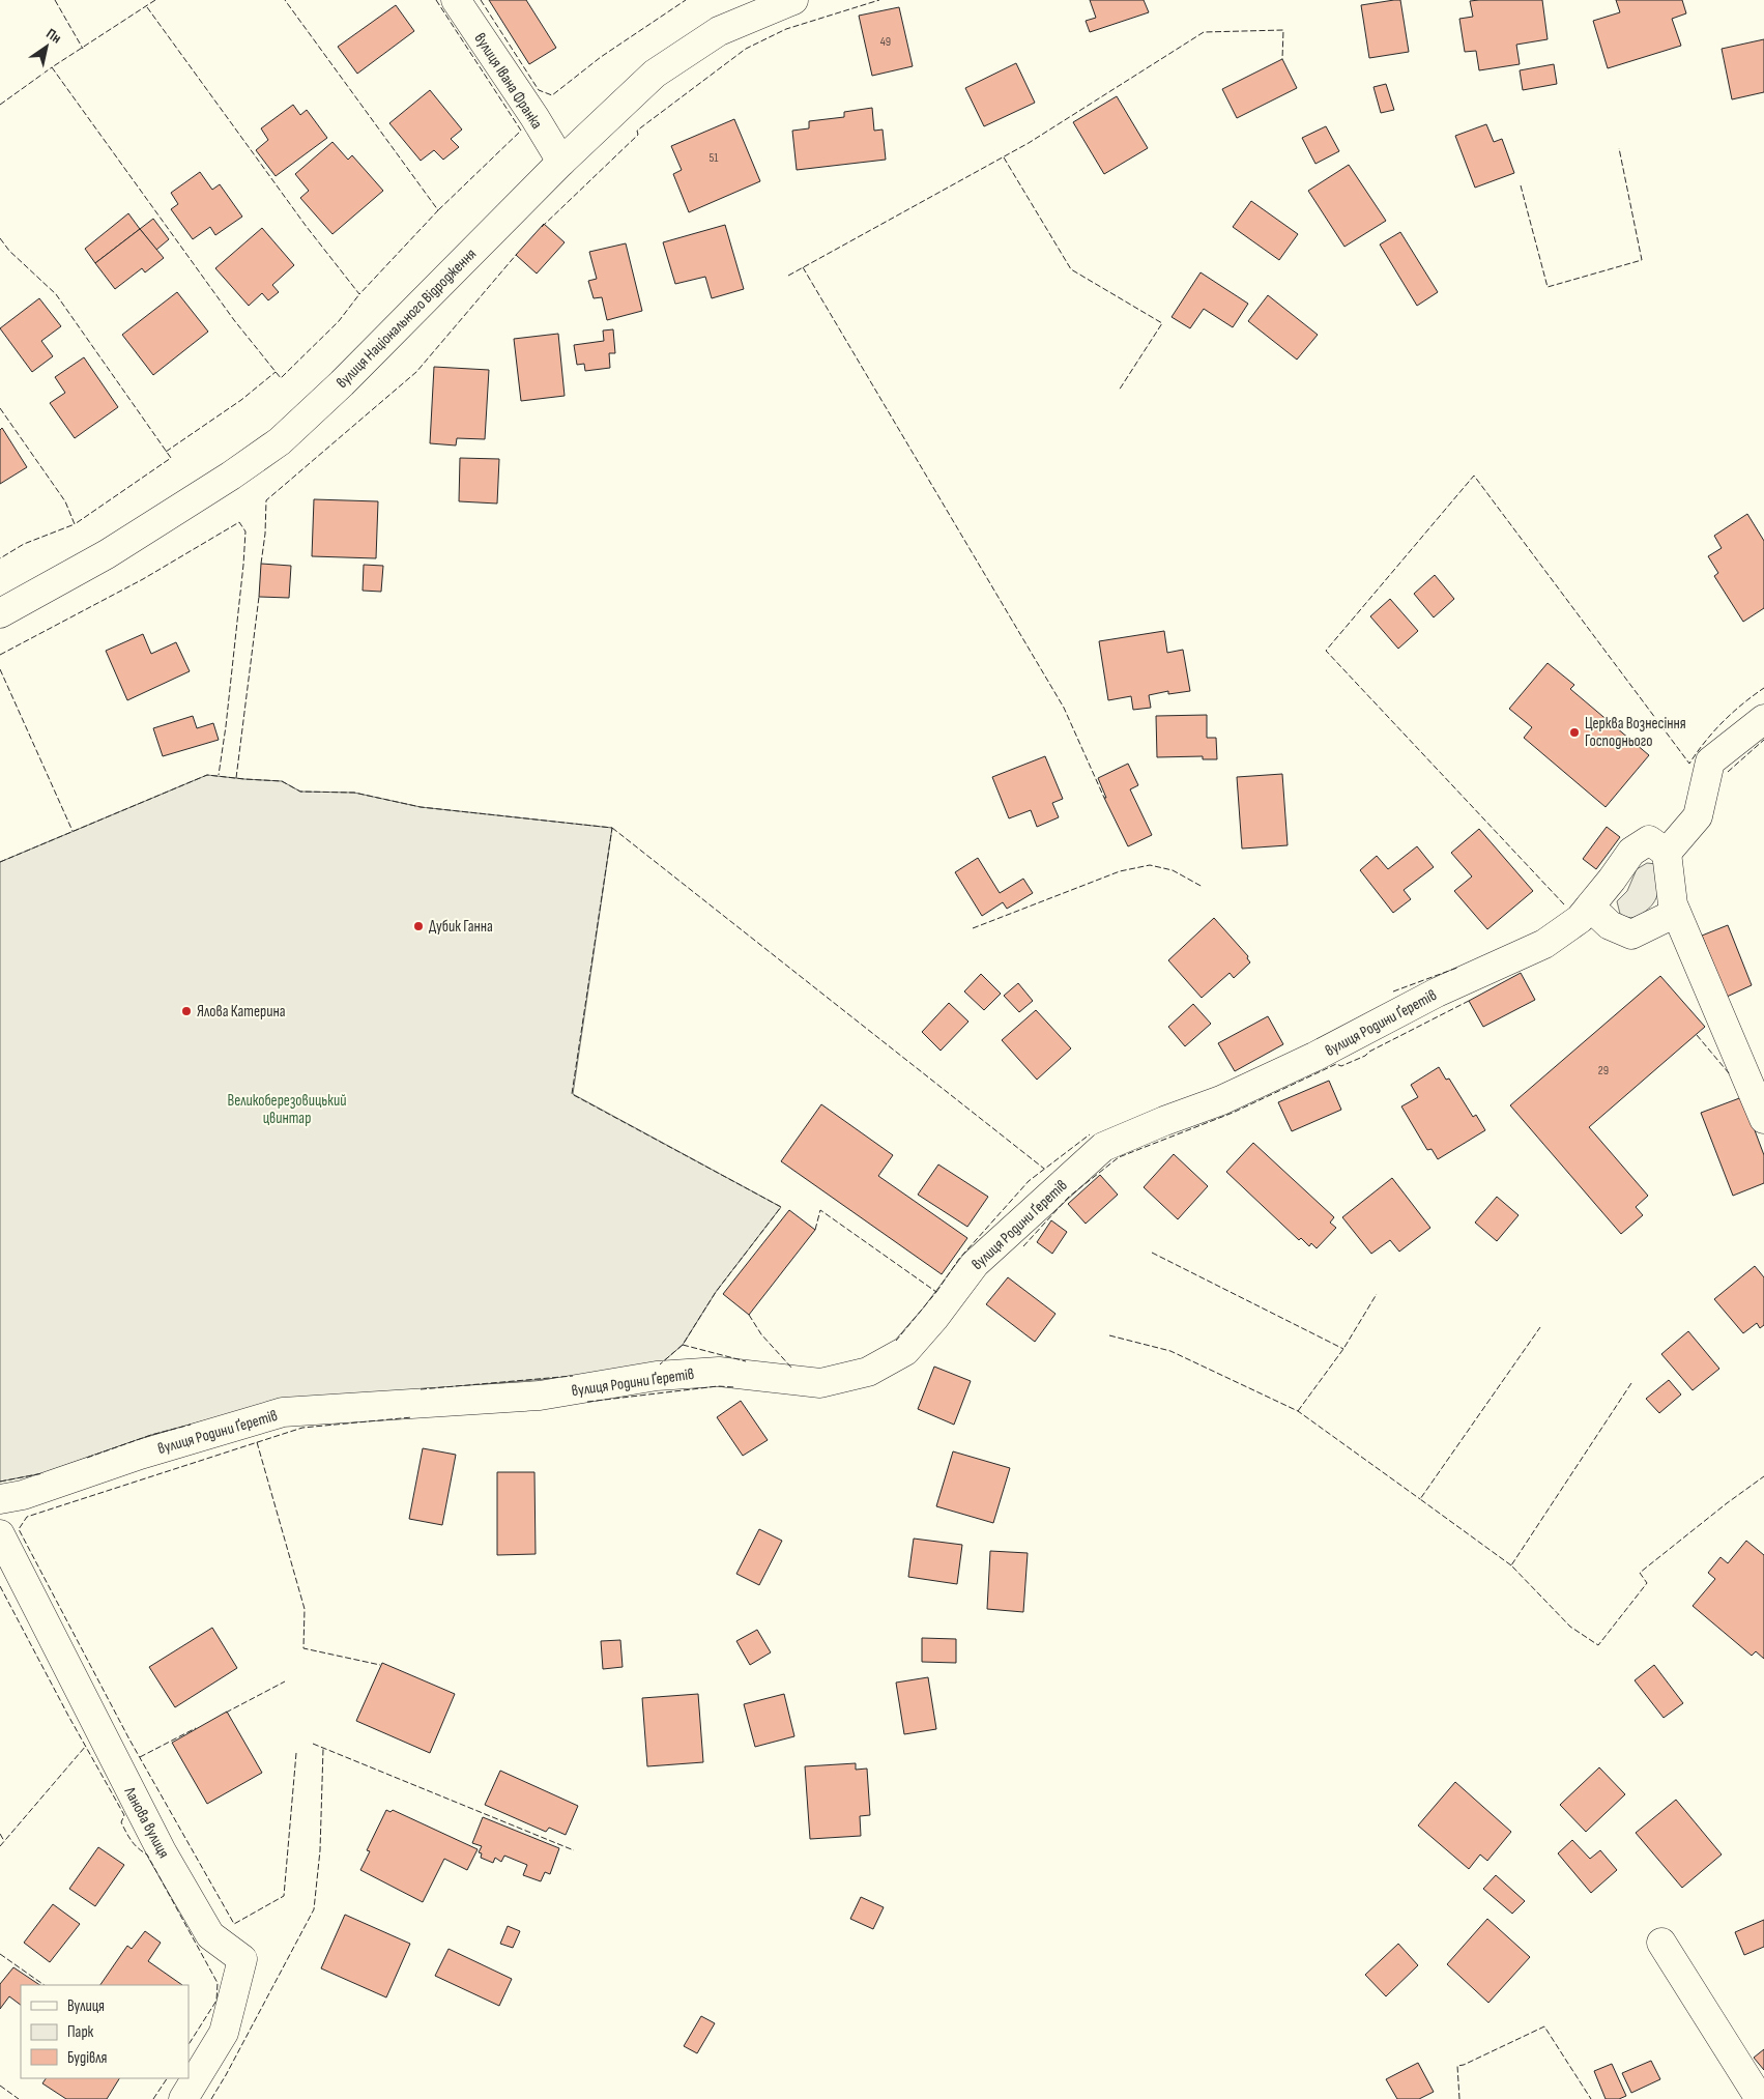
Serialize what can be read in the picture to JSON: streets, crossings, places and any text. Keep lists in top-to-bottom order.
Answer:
{
  "streets": {
    "street": [
      "вулиця Івана Франка",
      "вулиця Національного Відродження",
      "вулиця Родини Ґеретів",
      "Ланова вулиця"
    ]
  },
  "crossings": [
    ["вулиця Івана Франка", "вулиця Національного Відродження"]
  ],
  "parks": ["Великоберезовицький цвинтар"],
  "places": ["Церква Вознесіння Господнього", "Дубик Ганна", "Ялова Катерина"],
  "house_numbers": ["49", "51", "29"],
  "legend": ["Вулиця", "Парк", "Будівля"],
  "north": "top right"
}
